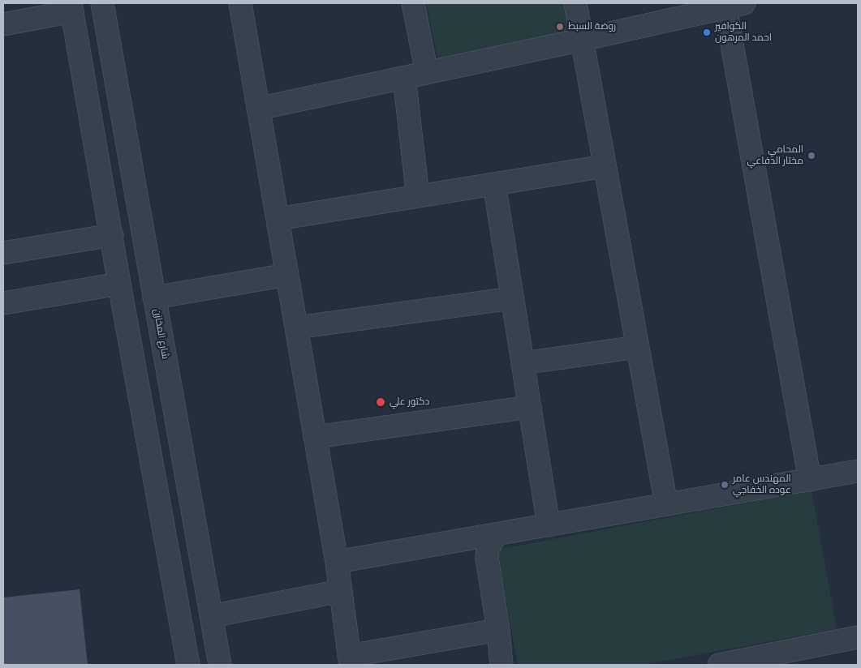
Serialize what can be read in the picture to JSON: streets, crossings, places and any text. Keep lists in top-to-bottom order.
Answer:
{
  "streets": {
    "street": ["شارع المخازن"]
  },
  "places": [
    "روضة السبط",
    "الكوافير احمد المرهون",
    "المحامي مختار الدفاعي",
    "دكتور علي",
    "المهندس عامر عوده الخفاجي"
  ]
}
